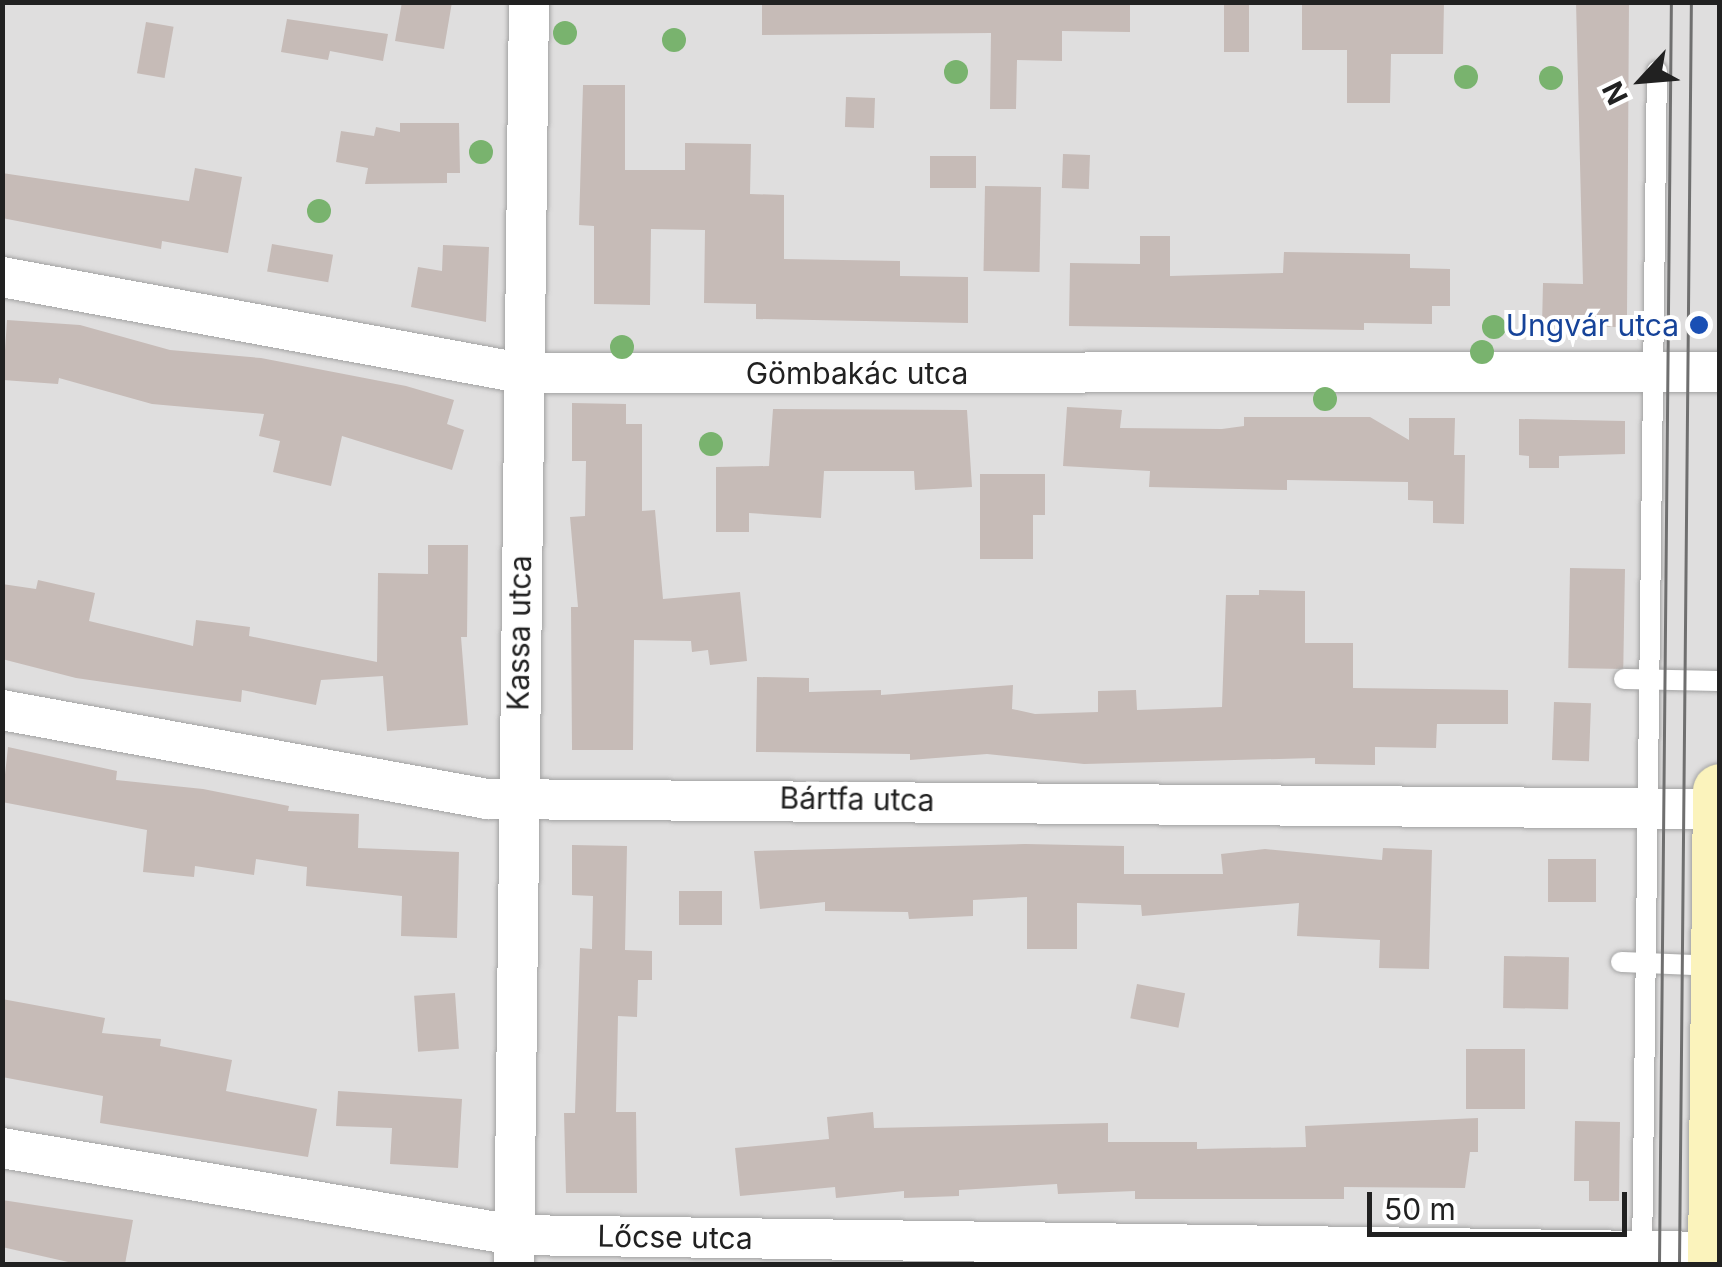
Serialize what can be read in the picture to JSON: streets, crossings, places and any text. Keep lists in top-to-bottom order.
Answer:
{
  "streets": {
    "street": [
      "Gömbakác utca",
      "Kassa utca",
      "Bártfa utca",
      "Lőcse utca"
    ]
  },
  "crossings": [
    ["Gömbakác utca", "Kassa utca"],
    ["Kassa utca", "Bártfa utca"],
    ["Kassa utca", "Lőcse utca"]
  ],
  "places": ["Ungvár utca"],
  "scale_bar": "50 m",
  "north": "bottom left"
}
